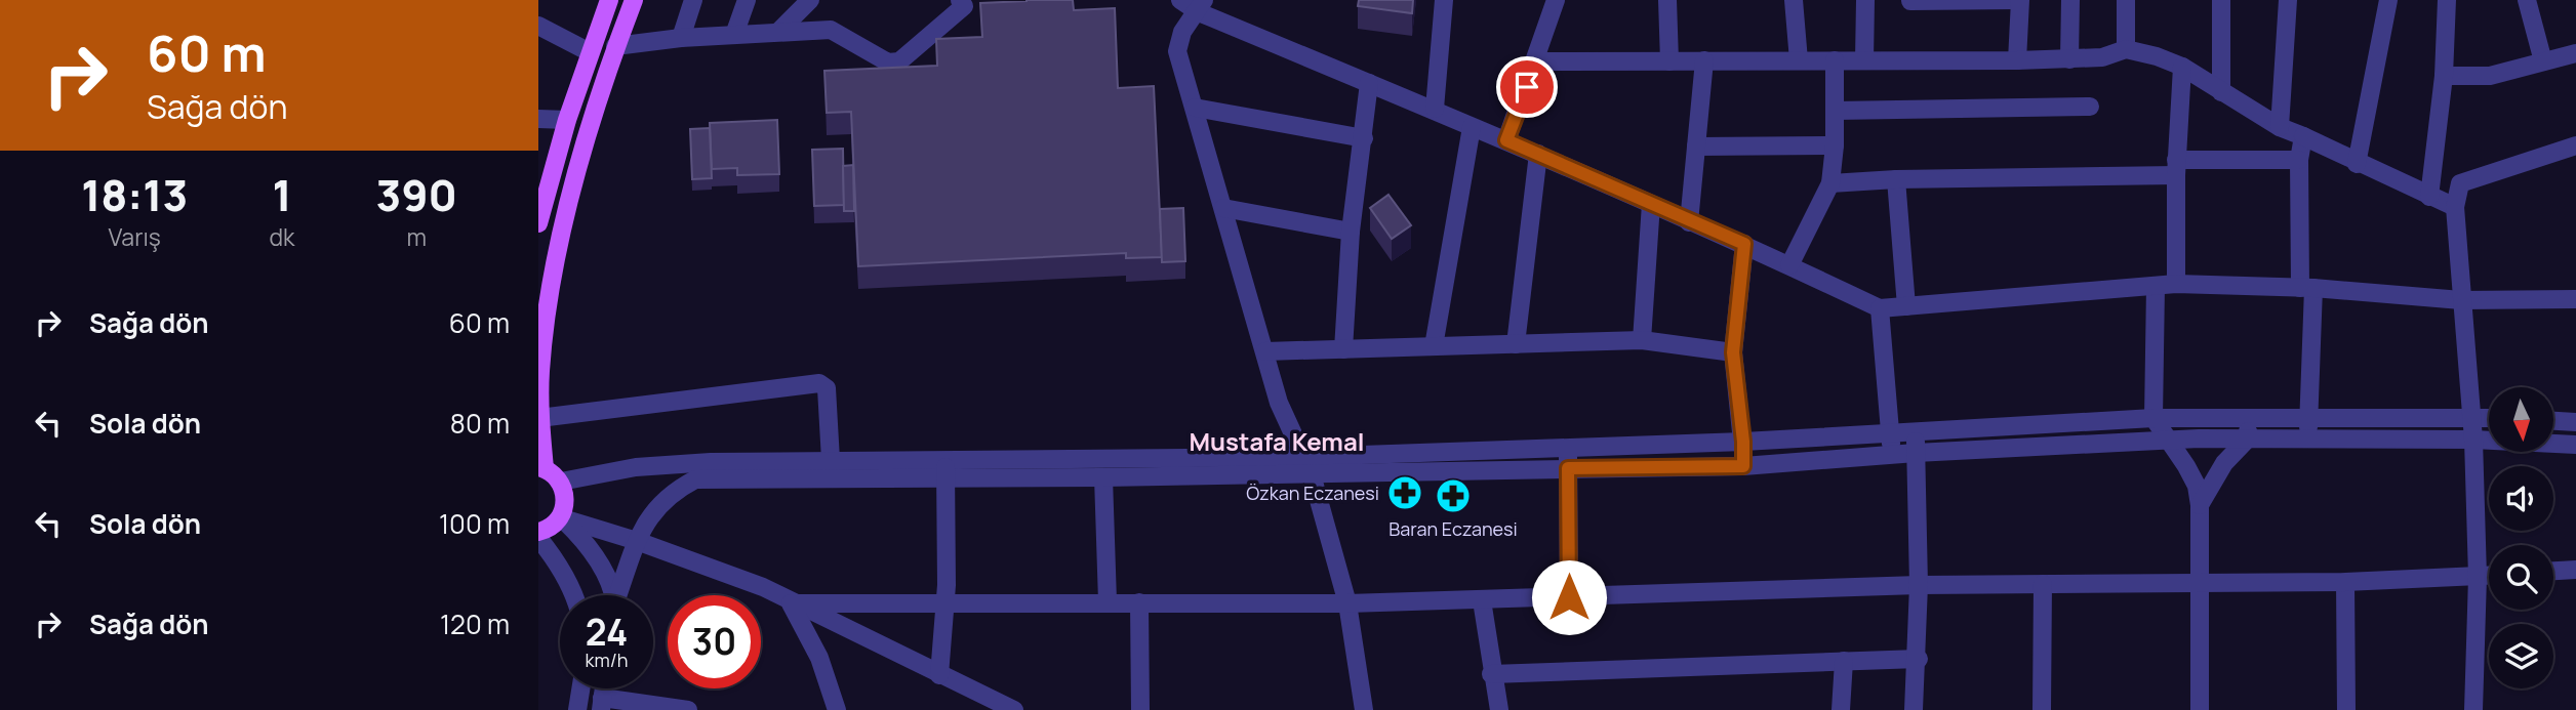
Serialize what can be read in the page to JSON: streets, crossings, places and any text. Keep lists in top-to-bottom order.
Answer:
{
  "districts": ["Mustafa Kemal"],
  "places": {
    "pharmacy": ["Özkan Eczanesi", "Baran Eczanesi"]
  },
  "north": "bottom",
  "page": {
    "turn": ["60 m", "Sağa dön"],
    "eta": [
      "18:13",
      "Varış",
      "1",
      "dk",
      "390",
      "m"
    ],
    "list": [
      {
        "name": "Sağa dön",
        "value": "60 m"
      },
      {
        "name": "Sola dön",
        "value": "80 m"
      },
      {
        "name": "Sola dön",
        "value": "100 m"
      },
      {
        "name": "Sağa dön",
        "value": "120 m"
      }
    ],
    "speed": "24 km/h",
    "limit": "30"
  }
}
